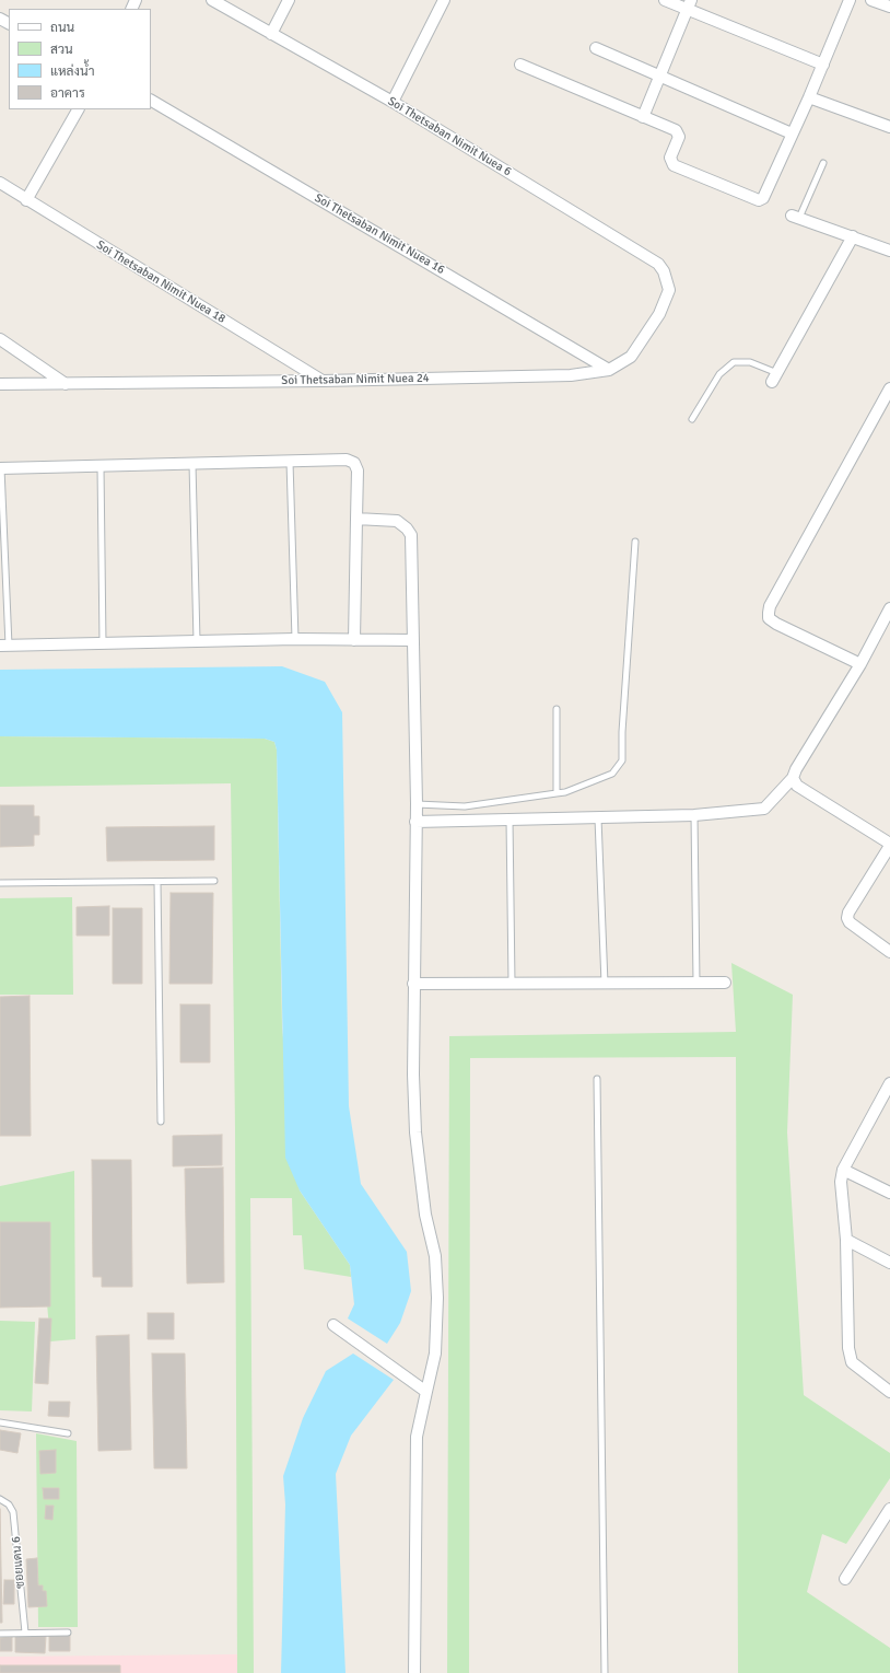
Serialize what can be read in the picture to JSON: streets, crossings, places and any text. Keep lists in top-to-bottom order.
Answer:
{
  "streets": {
    "street": [
      "Soi Thetsaban Nimit Nuea 6",
      "Soi Thetsaban Nimit Nuea 16",
      "Soi Thetsaban Nimit Nuea 18",
      "Soi Thetsaban Nimit Nuea 24"
    ],
    "lane": ["ซอยแดน 6"]
  },
  "crossings": [
    ["Soi Thetsaban Nimit Nuea 6", "Soi Thetsaban Nimit Nuea 24"],
    ["Soi Thetsaban Nimit Nuea 16", "Soi Thetsaban Nimit Nuea 24"],
    ["Soi Thetsaban Nimit Nuea 18", "Soi Thetsaban Nimit Nuea 24"]
  ],
  "legend": [
    "ถนน",
    "สวน",
    "แหล่งน้ำ",
    "อาคาร"
  ]
}
